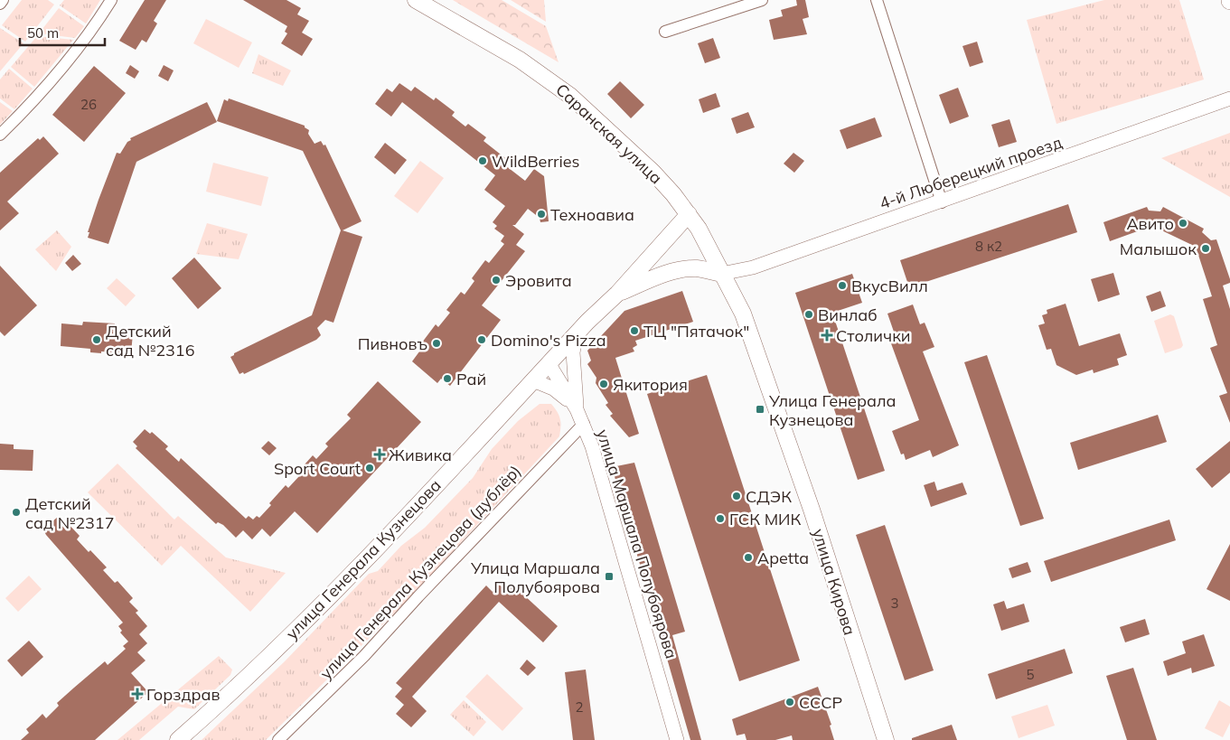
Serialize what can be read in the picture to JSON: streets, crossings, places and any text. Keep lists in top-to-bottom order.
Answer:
{
  "streets": {
    "main road": ["Саранская улица", "улица Генерала Кузнецова", "улица Кирова"],
    "street": ["4-й Люберецкий проезд", "улица Маршала Полубоярова", "улица Генерала Кузнецова (дублёр)"]
  },
  "crossings": [
    ["Саранская улица", "4-й Люберецкий проезд"],
    ["Саранская улица", "улица Генерала Кузнецова"],
    ["Саранская улица", "улица Кирова"],
    ["4-й Люберецкий проезд", "улица Генерала Кузнецова"],
    ["4-й Люберецкий проезд", "улица Кирова"],
    ["улица Маршала Полубоярова", "улица Генерала Кузнецова"],
    ["улица Маршала Полубоярова", "улица Генерала Кузнецова (дублёр)"],
    ["улица Генерала Кузнецова", "улица Кирова"]
  ],
  "places": {
    "other": [
      "WildBerries",
      "Техноавиа",
      "Авито",
      "Малышок",
      "Эровита",
      "ВкусВилл",
      "Винлаб",
      "ТЦ \"Пятачок\"",
      "Детский сад №2316",
      "Domino's Pizza",
      "Пивновъ",
      "Рай",
      "Якитория",
      "Sport Court",
      "СДЭК",
      "Детский сад №2317",
      "ГСК МИК",
      "Apetta",
      "СССР"
    ],
    "health": ["Столички", "Живика", "Горздрав"],
    "transit": ["Улица Генерала Кузнецова", "Улица Маршала Полубоярова"]
  },
  "house_numbers": [
    "26",
    "8 к2",
    "3",
    "5",
    "2"
  ],
  "scale_bar": "50 m"
}
